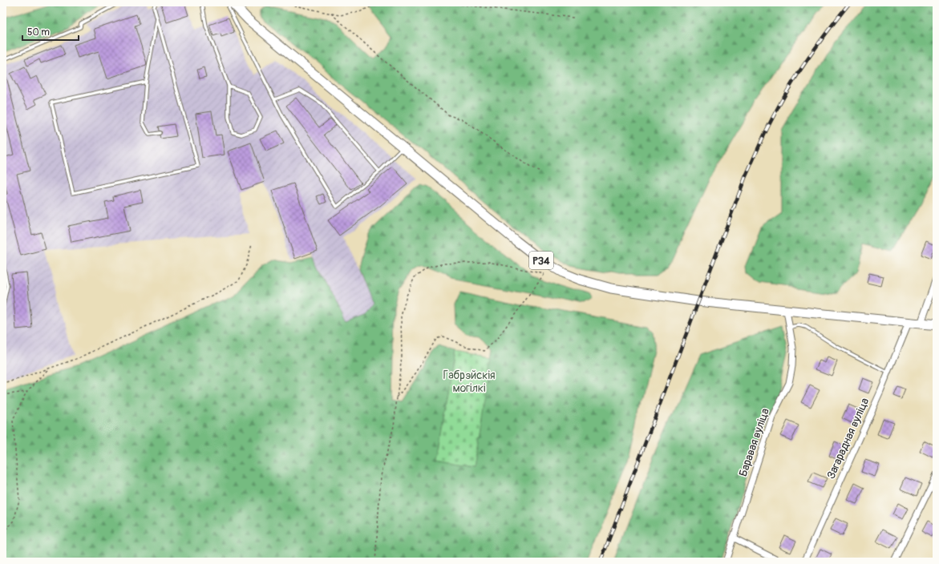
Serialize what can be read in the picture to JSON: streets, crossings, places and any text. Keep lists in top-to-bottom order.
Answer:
{
  "streets": {
    "main road": ["Р34"],
    "street": ["Загарадная вуліца", "Баравая вуліца"]
  },
  "crossings": [
    ["Р34", "Загарадная вуліца"],
    ["Р34", "Баравая вуліца"]
  ],
  "parks": ["Габрэйскія могілкі"],
  "scale_bar": "50 m"
}
